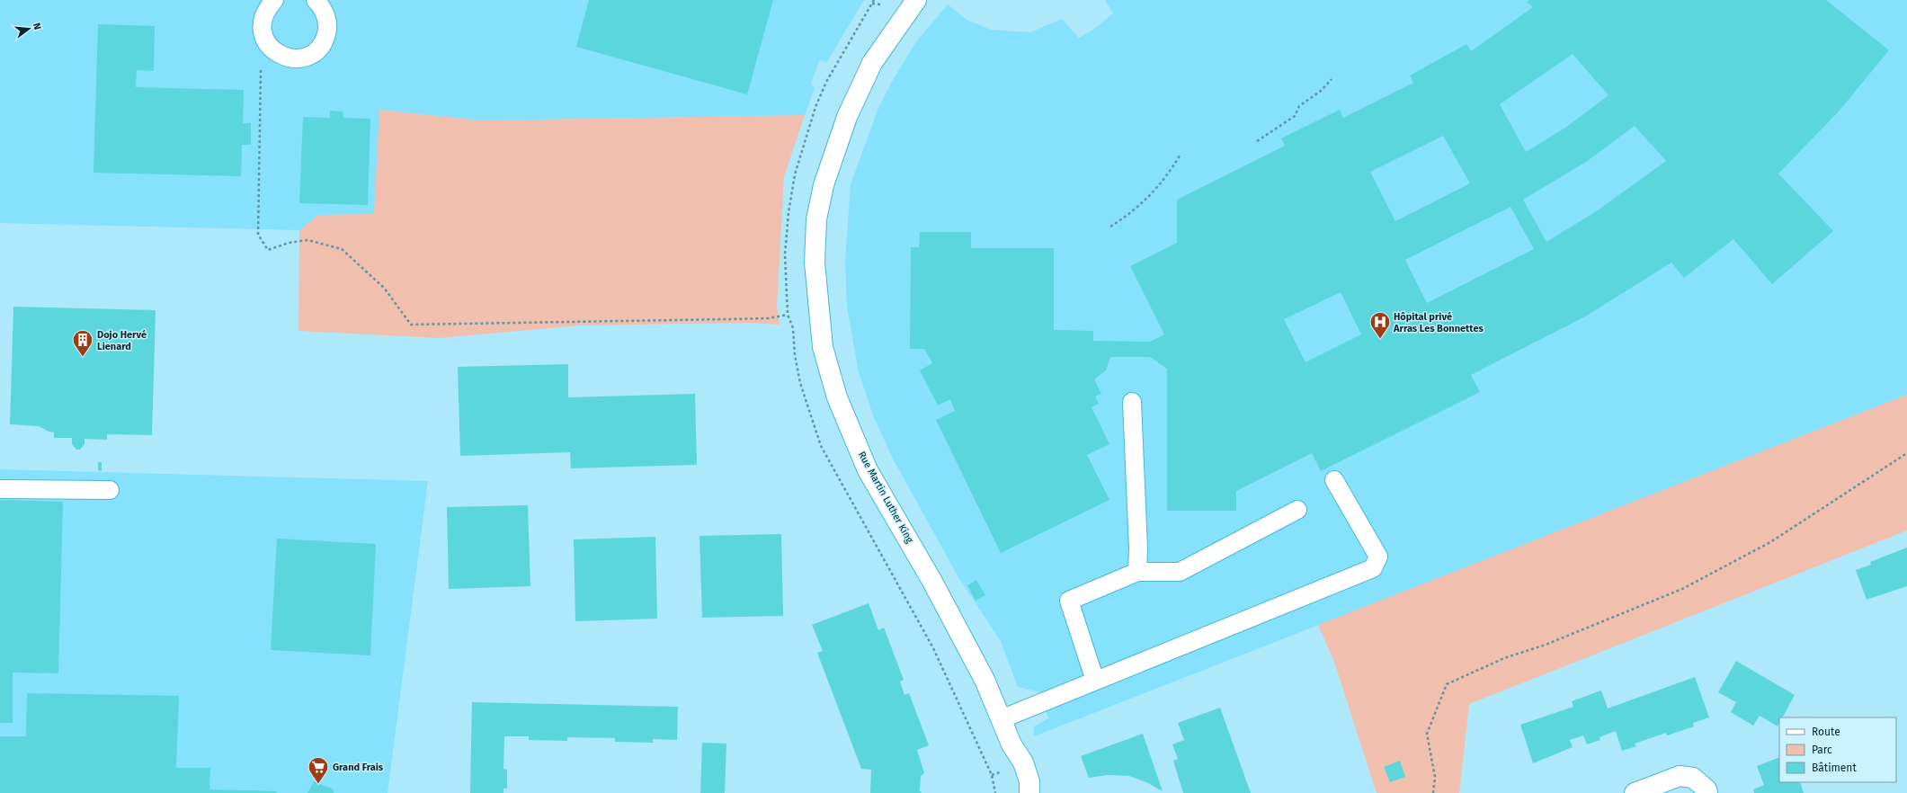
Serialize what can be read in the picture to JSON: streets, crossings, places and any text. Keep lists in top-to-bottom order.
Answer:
{
  "streets": {
    "street": ["Rue Martin Luther King"]
  },
  "places": {
    "hospital": ["Hôpital privé Arras Les Bonnettes"],
    "building": ["Dojo Hervé Lienard"],
    "supermarket": ["Grand Frais"]
  },
  "legend": ["Route", "Parc", "Bâtiment"],
  "north": "right"
}
